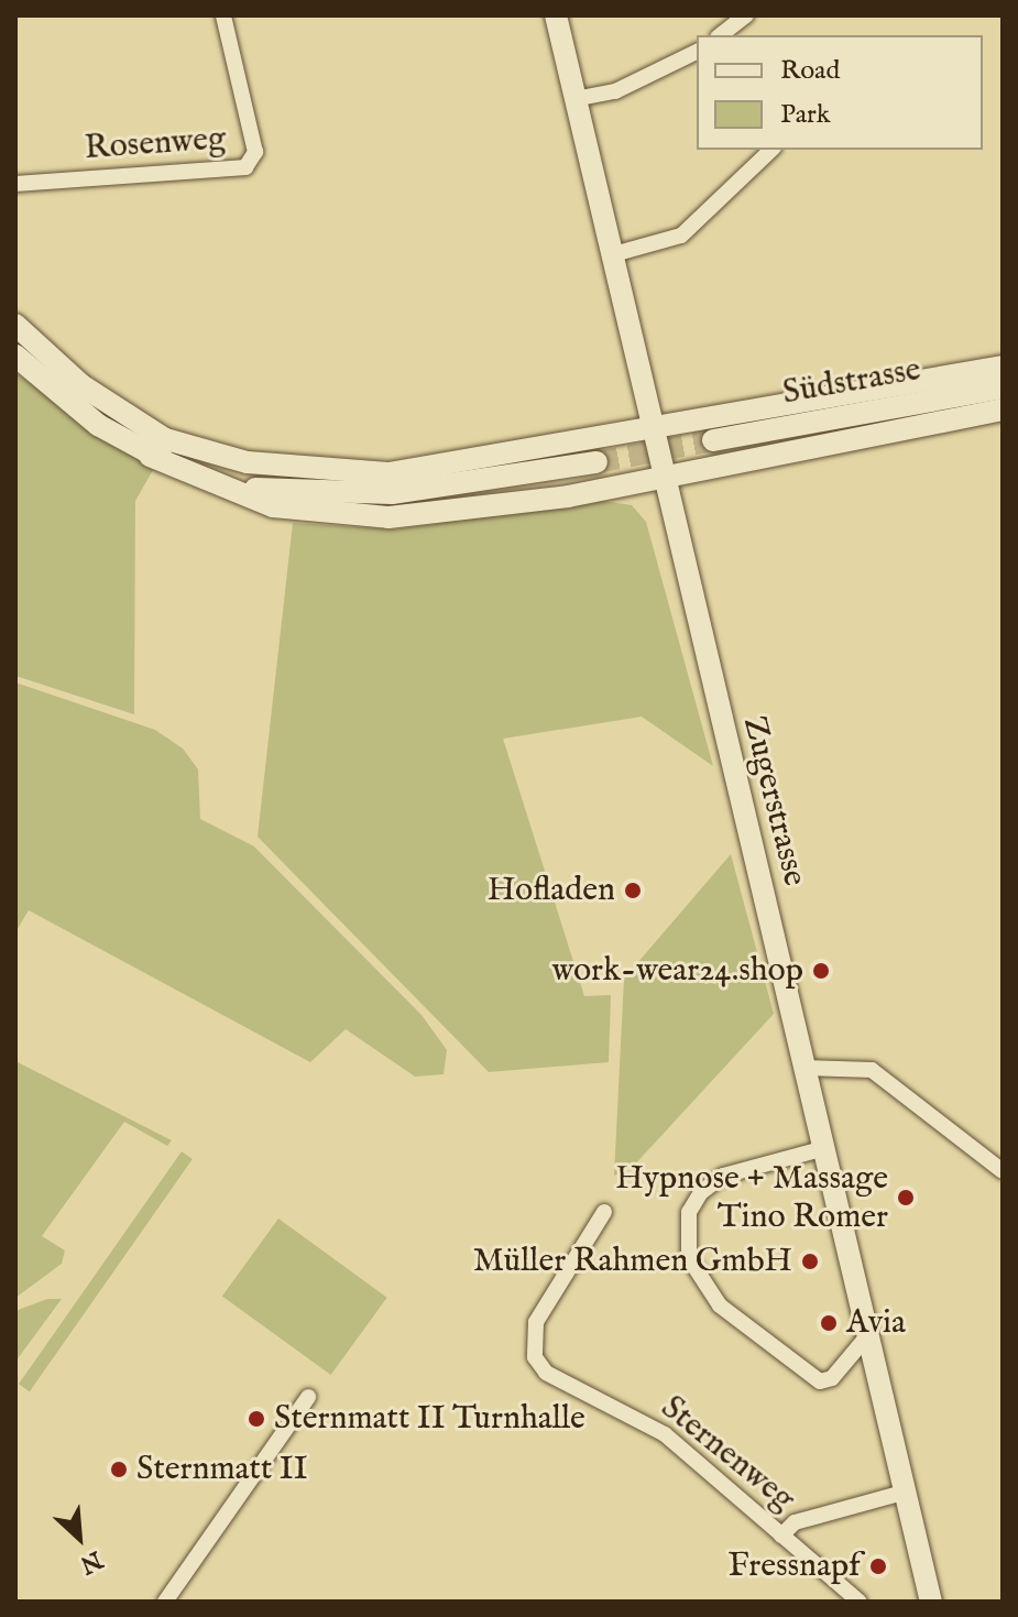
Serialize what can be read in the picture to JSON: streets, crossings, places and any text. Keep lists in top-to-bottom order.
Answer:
{
  "streets": {
    "main road": ["Südstrasse", "Zugerstrasse"],
    "street": ["Rosenweg", "Sternenweg"]
  },
  "places": [
    "Hofladen",
    "work-wear24.shop",
    "Hypnose + Massage Tino Romer",
    "Müller Rahmen GmbH",
    "Avia",
    "Sternmatt II Turnhalle",
    "Sternmatt II",
    "Fressnapf"
  ],
  "legend": ["Road", "Park"],
  "north": "bottom right"
}
